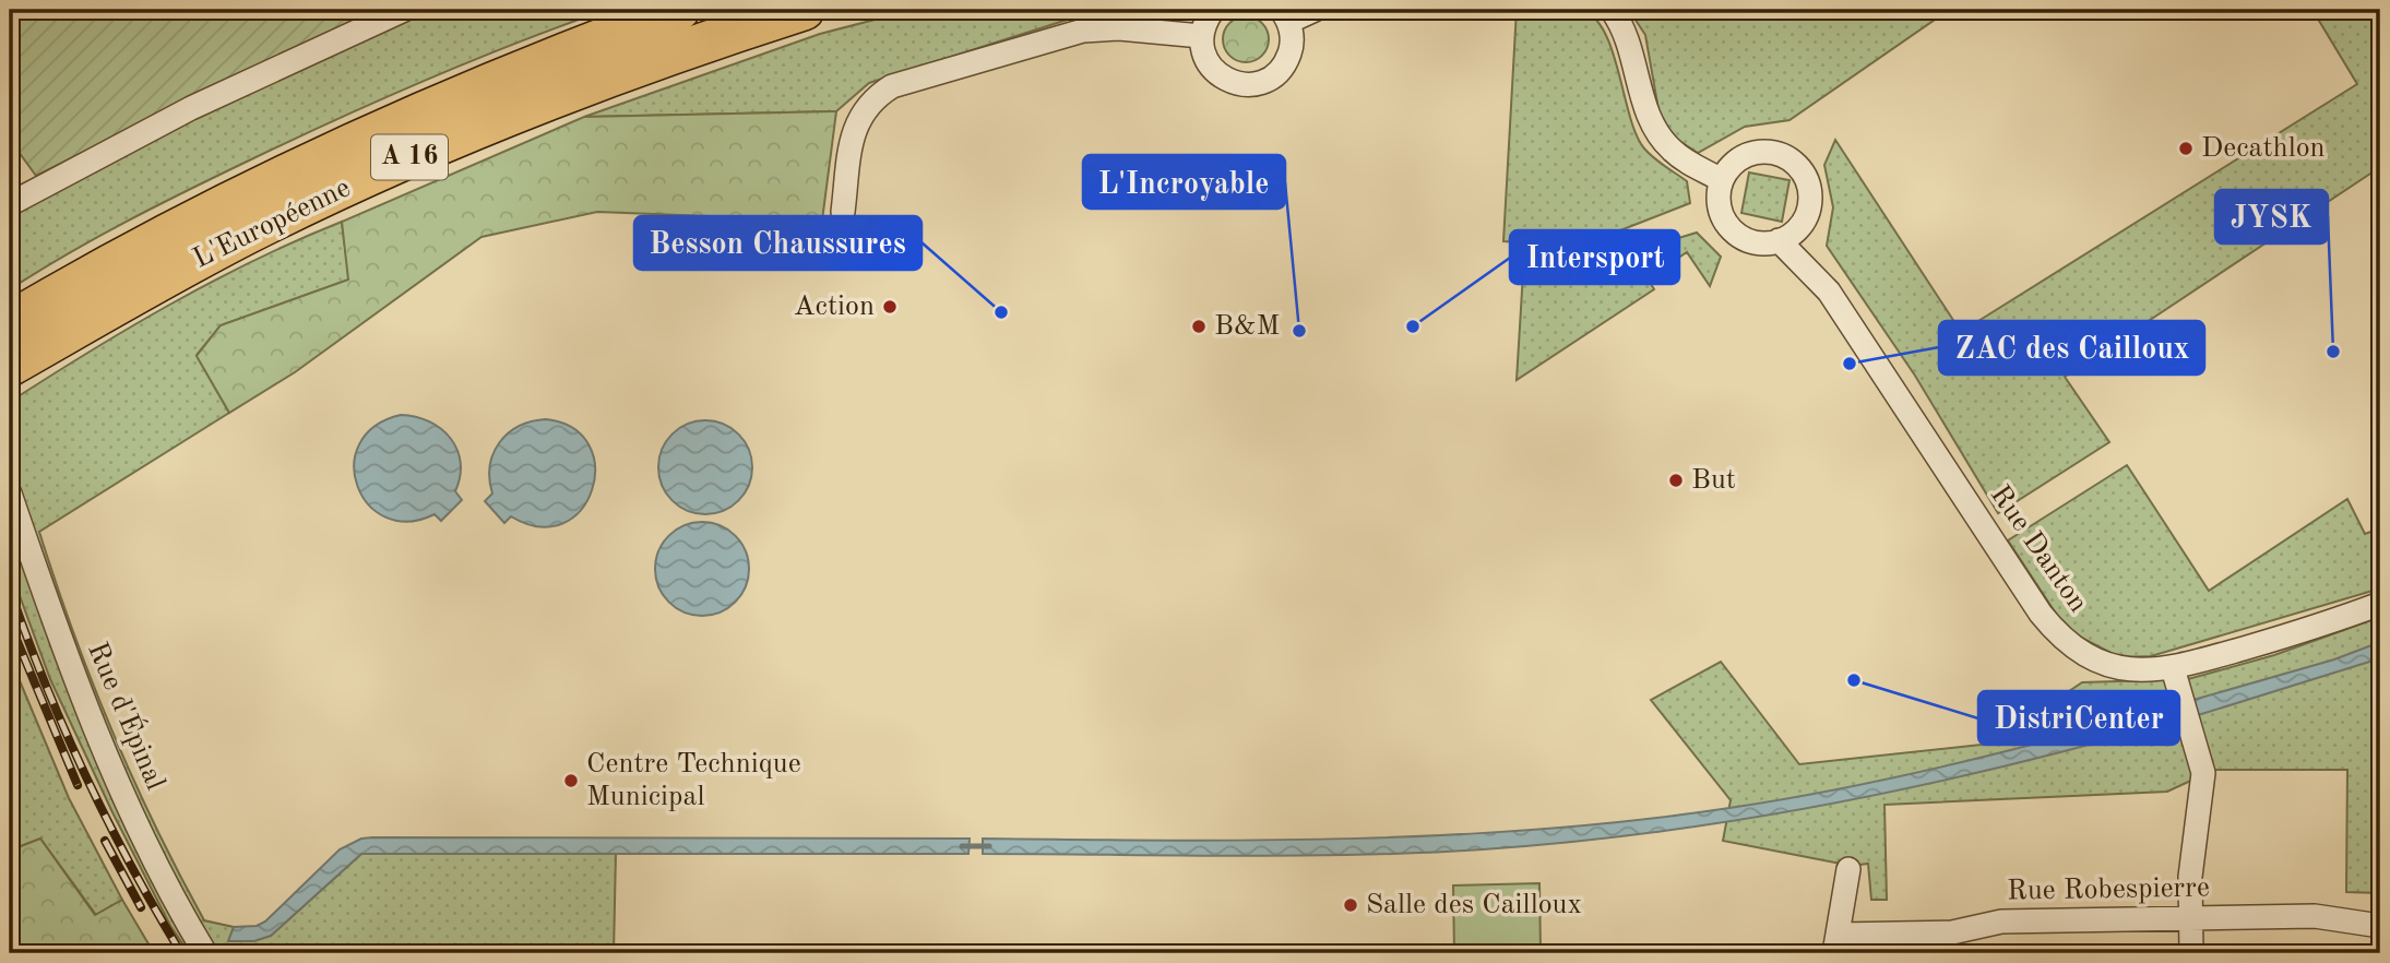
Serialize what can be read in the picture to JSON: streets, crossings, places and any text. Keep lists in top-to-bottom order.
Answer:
{
  "streets": {
    "highway": ["A 16", "L'Européenne"],
    "street": ["Rue Danton", "Rue d'Épinal", "Rue Robespierre"]
  },
  "places": [
    "Decathlon",
    "Action",
    "Besson Chaussures",
    "B&M",
    "Intersport",
    "L'Incroyable",
    "JYSK",
    "ZAC des Cailloux",
    "But",
    "DistriCenter",
    "Centre Technique Municipal",
    "Salle des Cailloux"
  ]
}
